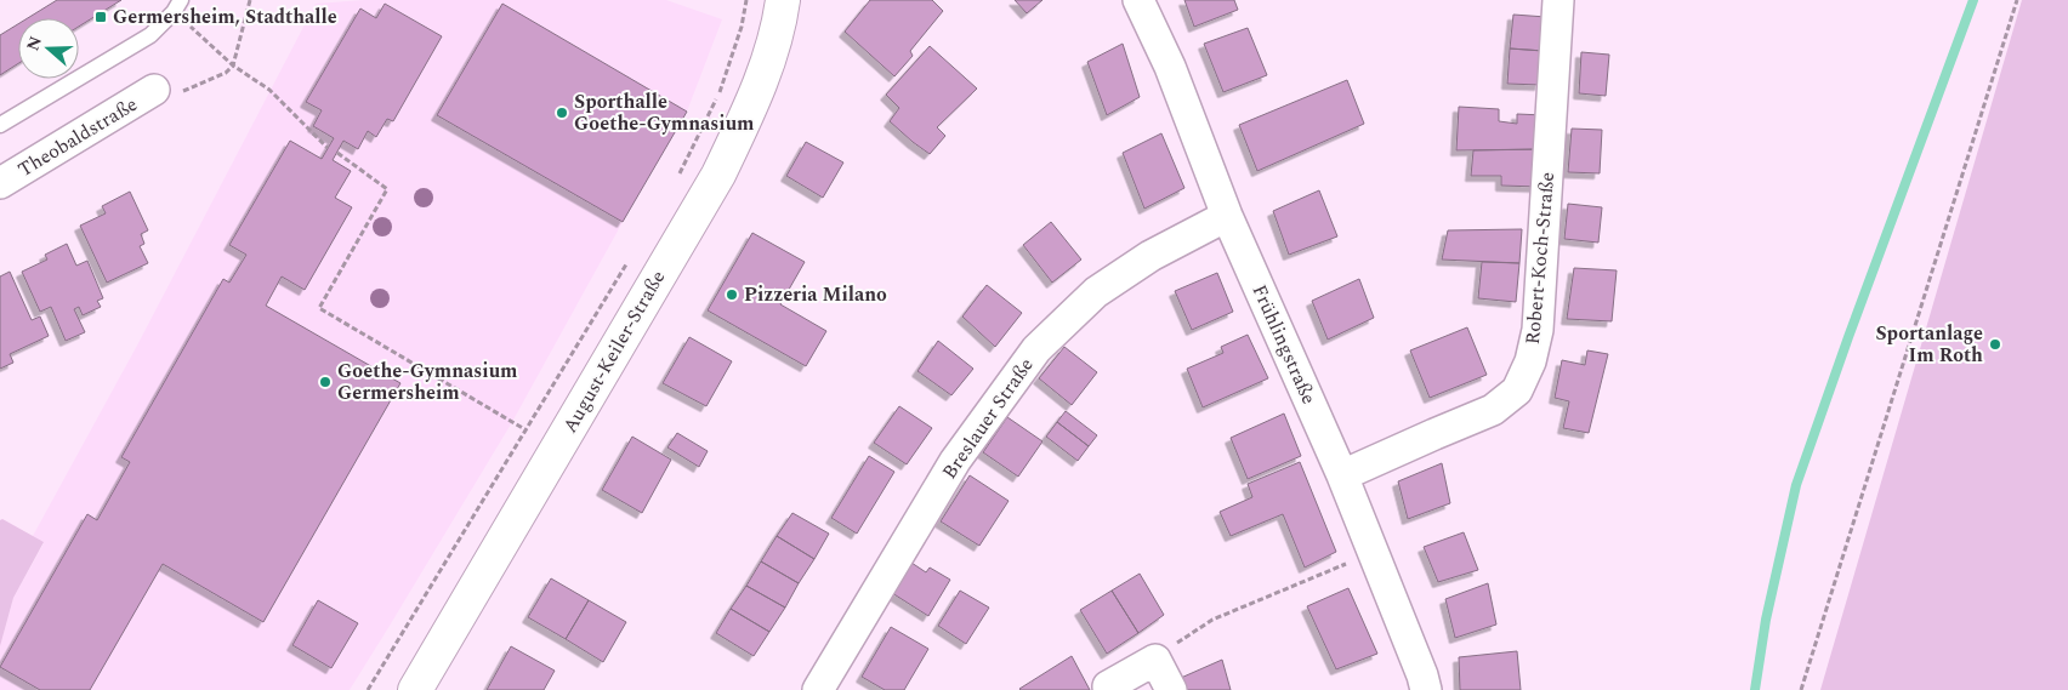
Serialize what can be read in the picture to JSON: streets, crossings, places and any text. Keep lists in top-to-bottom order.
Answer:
{
  "streets": {
    "street": [
      "Theobaldstraße",
      "Robert-Koch-Straße",
      "Frühlingstraße",
      "August-Keiler-Straße",
      "Breslauer Straße"
    ]
  },
  "crossings": [
    ["Robert-Koch-Straße", "Frühlingstraße"],
    ["Frühlingstraße", "Breslauer Straße"]
  ],
  "places": {
    "transit": ["Germersheim, Stadthalle"],
    "other": [
      "Sporthalle Goethe-Gymnasium",
      "Pizzeria Milano",
      "Sportanlage Im Roth",
      "Goethe-Gymnasium Germersheim"
    ]
  },
  "north": "left"
}
